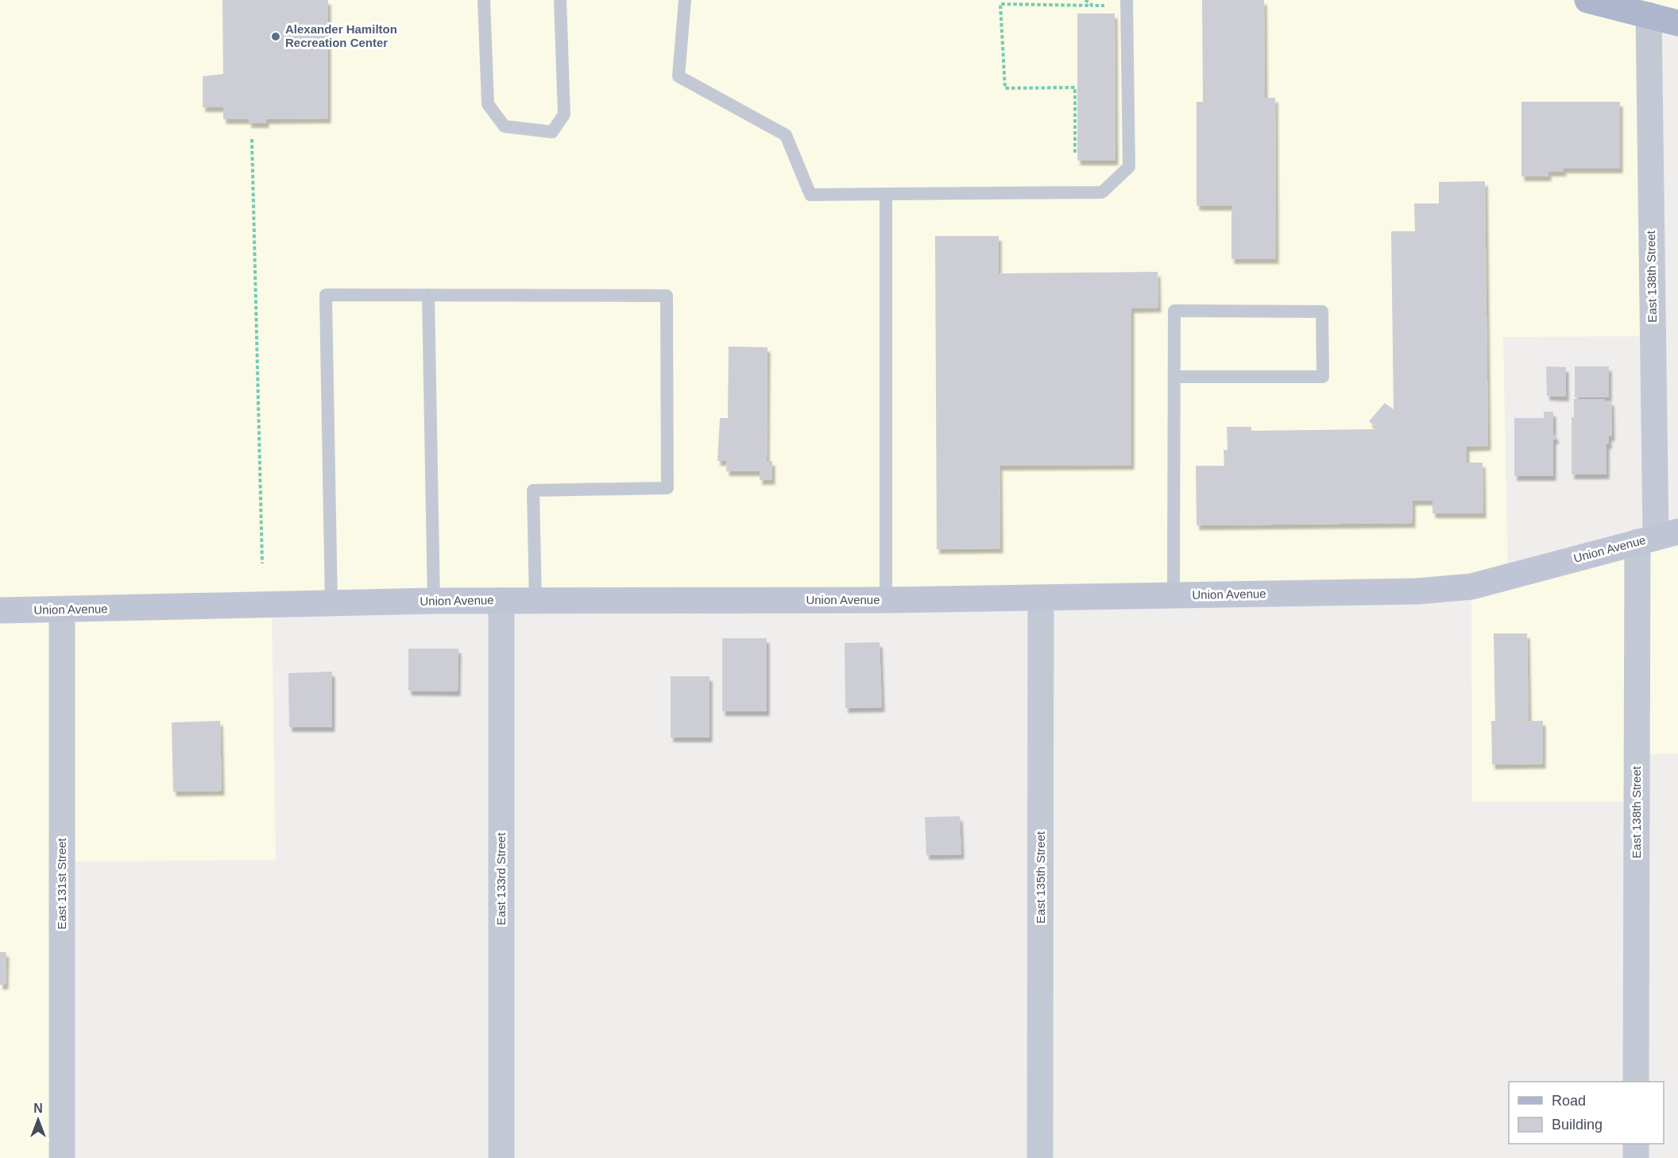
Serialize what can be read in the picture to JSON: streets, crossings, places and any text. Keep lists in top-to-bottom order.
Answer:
{
  "streets": {
    "main road": ["Union Avenue"],
    "street": [
      "East 138th Street",
      "East 135th Street",
      "East 133rd Street",
      "East 131st Street"
    ]
  },
  "crossings": [
    ["East 138th Street", "Union Avenue"],
    ["Union Avenue", "East 135th Street"],
    ["Union Avenue", "East 133rd Street"],
    ["Union Avenue", "East 131st Street"]
  ],
  "places": ["Alexander Hamilton Recreation Center"],
  "legend": ["Road", "Building"],
  "north": "top"
}
